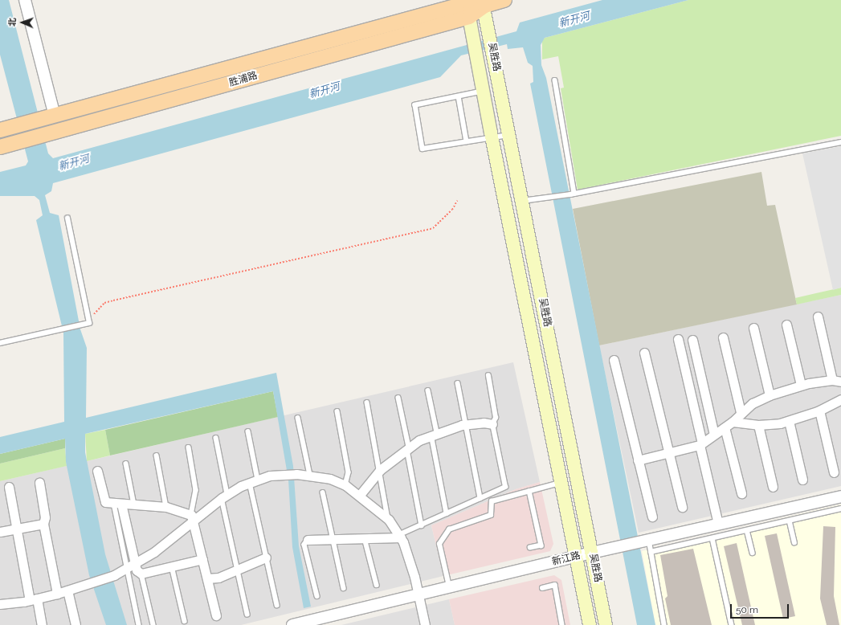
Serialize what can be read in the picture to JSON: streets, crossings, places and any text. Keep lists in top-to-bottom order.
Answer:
{
  "streets": {
    "main road": ["吴胜路", "胜浦路"],
    "street": ["新江路"]
  },
  "crossings": [
    ["吴胜路", "胜浦路"],
    ["吴胜路", "新江路"]
  ],
  "water": ["新开河"],
  "scale_bar": "50 m",
  "north": "left"
}
